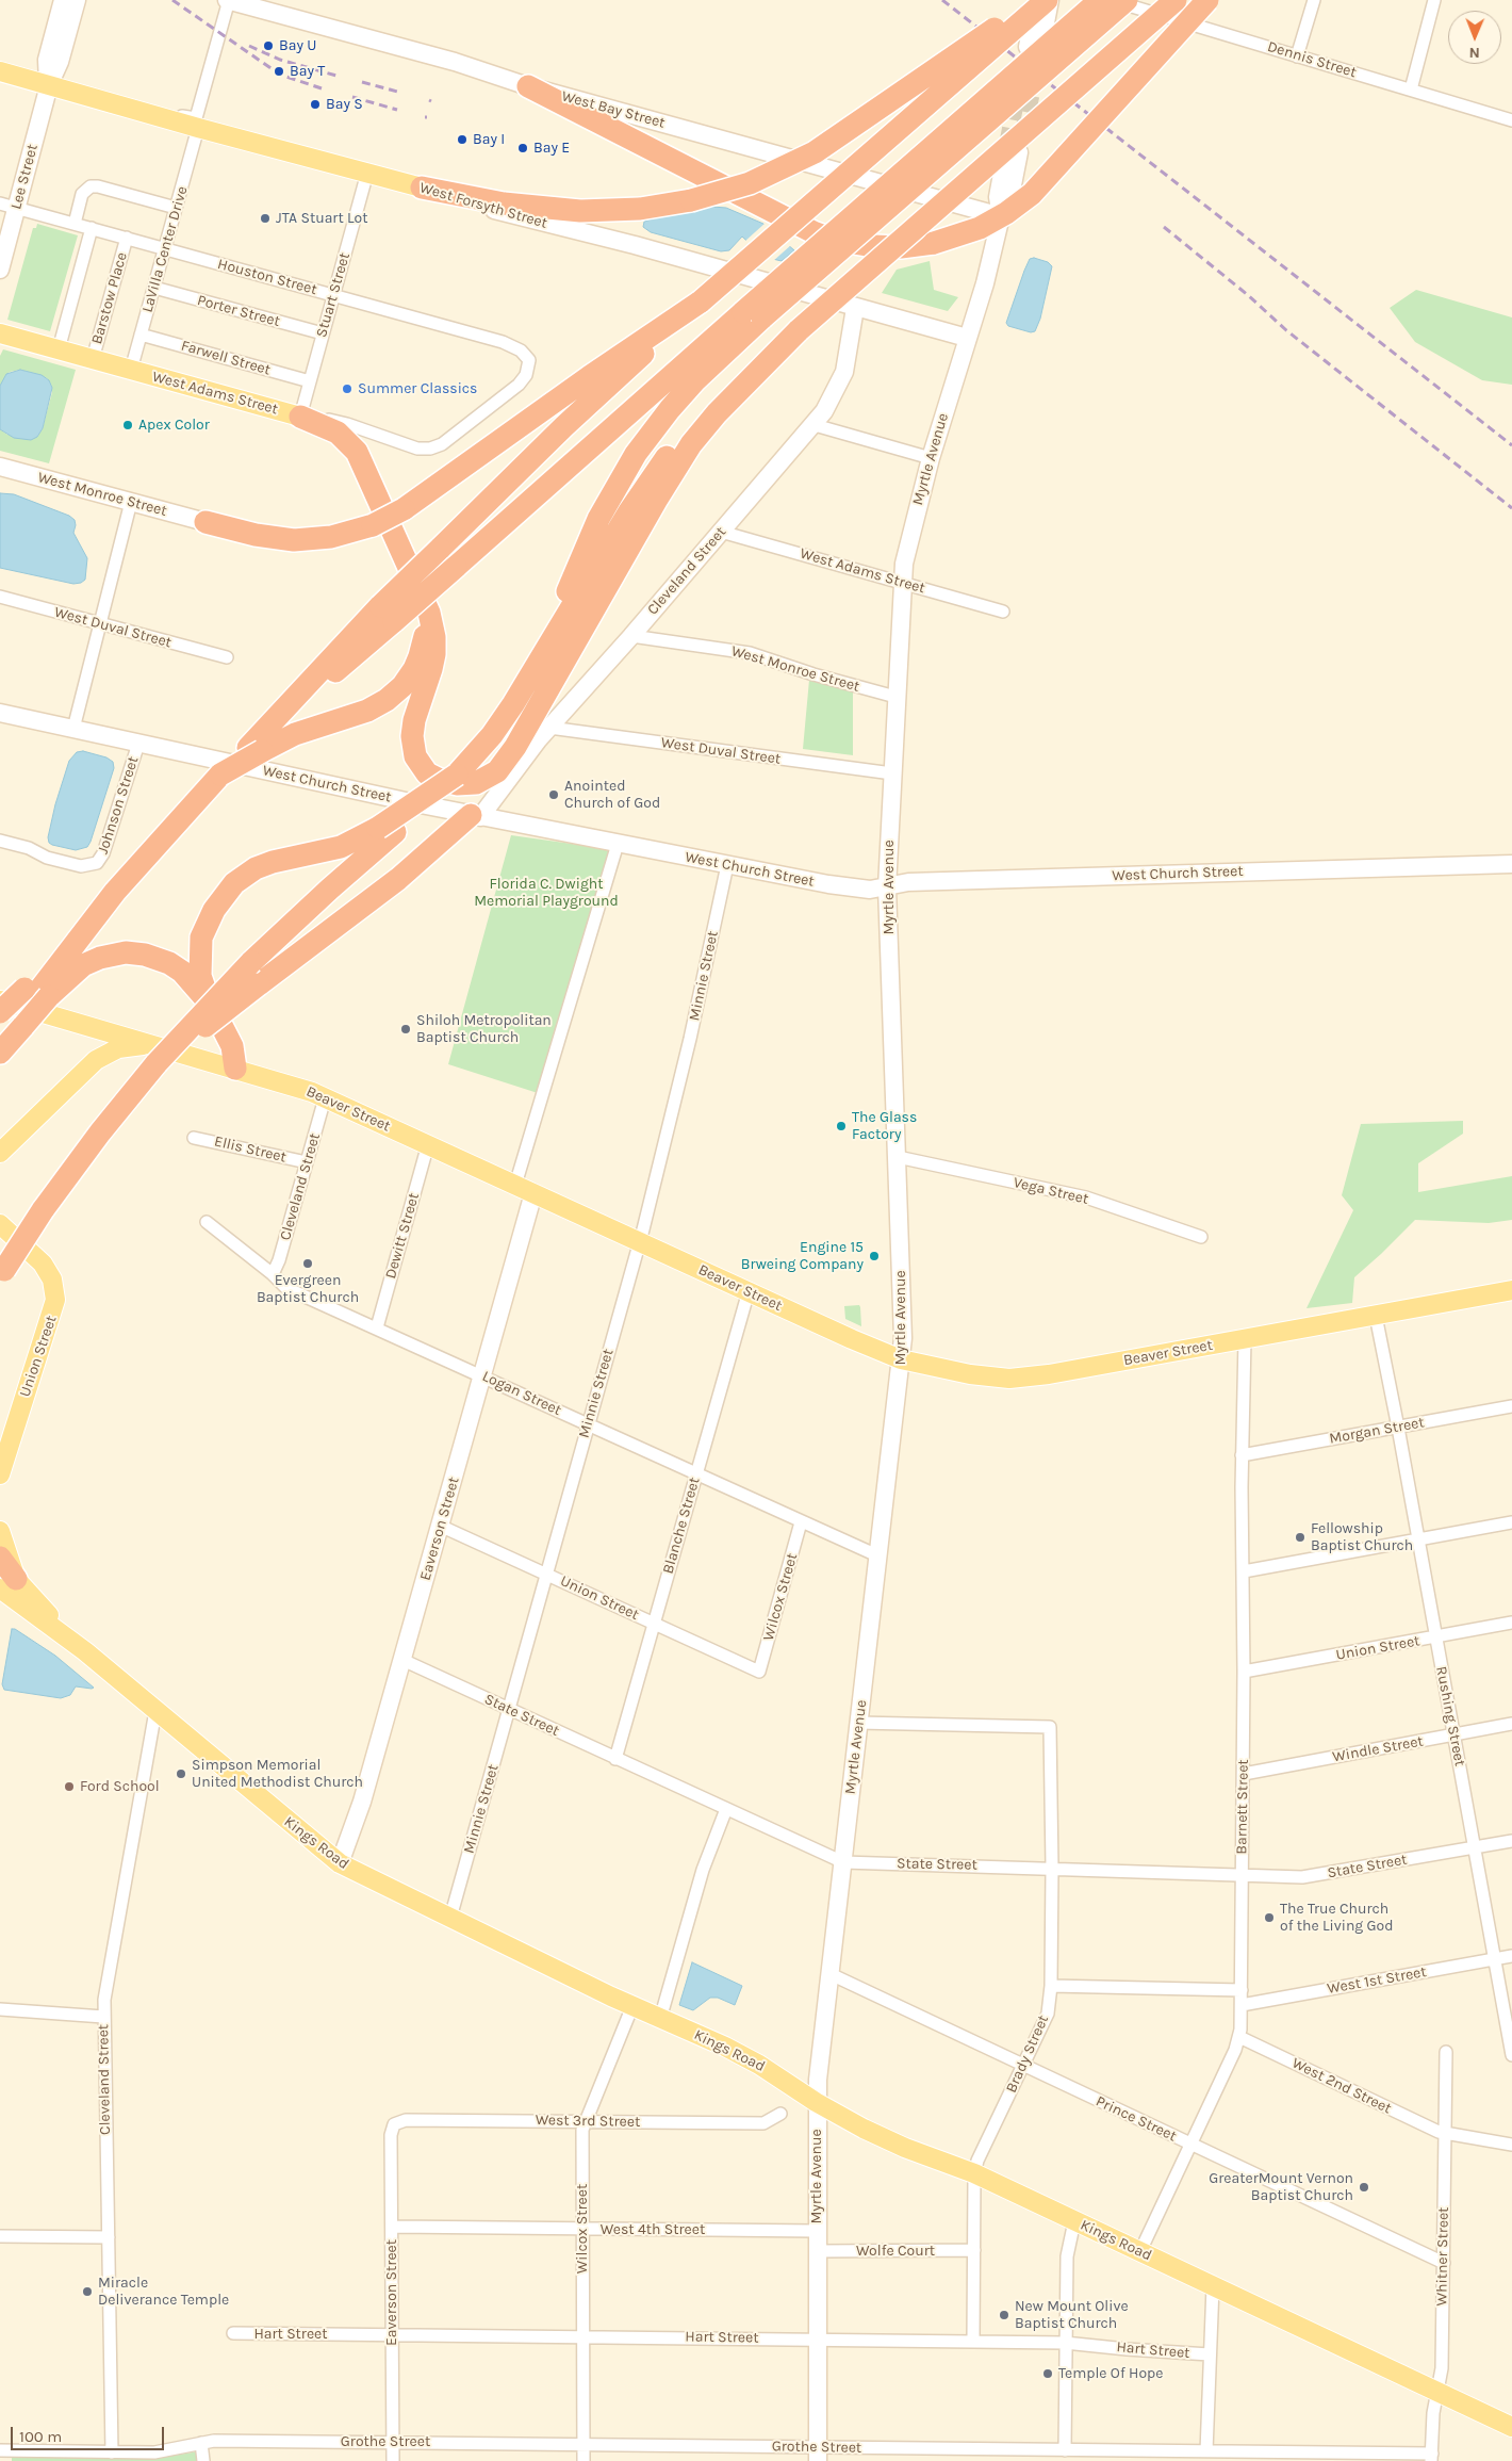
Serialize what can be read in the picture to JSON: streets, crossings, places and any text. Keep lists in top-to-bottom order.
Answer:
{
  "streets": {
    "main road": [
      "West Forsyth Street",
      "West Adams Street",
      "Beaver Street",
      "Union Street",
      "Kings Road"
    ],
    "street": [
      "Dennis Street",
      "West Bay Street",
      "Lee Street",
      "LaVilla Center Drive",
      "Houston Street",
      "Stuart Street",
      "Barstow Place",
      "Porter Street",
      "Farwell Street",
      "Myrtle Avenue",
      "West Monroe Street",
      "Cleveland Street",
      "West Duval Street",
      "West Church Street",
      "Johnson Street",
      "Minnie Street",
      "Ellis Street",
      "Vega Street",
      "Dewitt Street",
      "Logan Street",
      "Morgan Street",
      "Blanche Street",
      "Eaverson Street",
      "Wilcox Street",
      "State Street",
      "Rushing Street",
      "Windle Street",
      "Barnett Street",
      "West 1st Street",
      "Brady Street",
      "West 2nd Street",
      "Prince Street",
      "West 3rd Street",
      "West 4th Street",
      "Wolfe Court",
      "Whitner Street",
      "Hart Street",
      "Grothe Street"
    ]
  },
  "crossings": [
    ["West Bay Street", "LaVilla Center Drive"],
    ["West Bay Street", "Myrtle Avenue"],
    ["Lee Street", "West Forsyth Street"],
    ["Lee Street", "Houston Street"],
    ["West Forsyth Street", "LaVilla Center Drive"],
    ["West Forsyth Street", "Stuart Street"],
    ["West Forsyth Street", "Myrtle Avenue"],
    ["West Forsyth Street", "Cleveland Street"],
    ["LaVilla Center Drive", "Houston Street"],
    ["LaVilla Center Drive", "Porter Street"],
    ["LaVilla Center Drive", "Farwell Street"],
    ["LaVilla Center Drive", "West Adams Street"],
    ["Houston Street", "Stuart Street"],
    ["Houston Street", "Barstow Place"],
    ["Houston Street", "West Adams Street"],
    ["Stuart Street", "Porter Street"],
    ["Stuart Street", "Farwell Street"],
    ["Stuart Street", "West Adams Street"],
    ["Barstow Place", "West Adams Street"],
    ["West Adams Street", "Myrtle Avenue"],
    ["West Adams Street", "Cleveland Street"],
    ["Myrtle Avenue", "West Monroe Street"],
    ["Myrtle Avenue", "West Duval Street"],
    ["Myrtle Avenue", "West Church Street"],
    ["Myrtle Avenue", "Beaver Street"],
    ["Myrtle Avenue", "Vega Street"],
    ["Myrtle Avenue", "Logan Street"],
    ["Myrtle Avenue", "State Street"],
    ["Myrtle Avenue", "Kings Road"],
    ["Myrtle Avenue", "Brady Street"],
    ["Myrtle Avenue", "Prince Street"],
    ["Myrtle Avenue", "West 4th Street"],
    ["Myrtle Avenue", "Wolfe Court"],
    ["Myrtle Avenue", "Hart Street"],
    ["Myrtle Avenue", "Grothe Street"],
    ["West Monroe Street", "Cleveland Street"],
    ["Cleveland Street", "West Duval Street"],
    ["Cleveland Street", "West Church Street"],
    ["Cleveland Street", "Beaver Street"],
    ["Cleveland Street", "Ellis Street"],
    ["Cleveland Street", "Logan Street"],
    ["Cleveland Street", "Kings Road"],
    ["Cleveland Street", "Grothe Street"],
    ["West Church Street", "Johnson Street"],
    ["West Church Street", "Minnie Street"],
    ["Minnie Street", "Beaver Street"],
    ["Minnie Street", "Union Street"],
    ["Minnie Street", "Logan Street"],
    ["Minnie Street", "State Street"],
    ["Minnie Street", "Kings Road"],
    ["Beaver Street", "Dewitt Street"],
    ["Beaver Street", "Blanche Street"],
    ["Beaver Street", "Eaverson Street"],
    ["Beaver Street", "Rushing Street"],
    ["Beaver Street", "Barnett Street"],
    ["Dewitt Street", "Logan Street"],
    ["Union Street", "Blanche Street"],
    ["Union Street", "Eaverson Street"],
    ["Union Street", "Wilcox Street"],
    ["Union Street", "Rushing Street"],
    ["Union Street", "Barnett Street"],
    ["Logan Street", "Blanche Street"],
    ["Logan Street", "Eaverson Street"],
    ["Logan Street", "Wilcox Street"],
    ["Morgan Street", "Rushing Street"],
    ["Morgan Street", "Barnett Street"],
    ["Blanche Street", "State Street"],
    ["Eaverson Street", "State Street"],
    ["Eaverson Street", "Kings Road"],
    ["Eaverson Street", "West 3rd Street"],
    ["Eaverson Street", "West 4th Street"],
    ["Eaverson Street", "Hart Street"],
    ["Eaverson Street", "Grothe Street"],
    ["Wilcox Street", "Kings Road"],
    ["Wilcox Street", "West 3rd Street"],
    ["Wilcox Street", "West 4th Street"],
    ["Wilcox Street", "Hart Street"],
    ["Wilcox Street", "Grothe Street"],
    ["State Street", "Rushing Street"],
    ["State Street", "Barnett Street"],
    ["State Street", "Brady Street"],
    ["Rushing Street", "Windle Street"],
    ["Rushing Street", "West 1st Street"],
    ["Windle Street", "Barnett Street"],
    ["Barnett Street", "Kings Road"],
    ["Barnett Street", "West 1st Street"],
    ["Barnett Street", "West 2nd Street"],
    ["Barnett Street", "Prince Street"],
    ["Kings Road", "Brady Street"],
    ["Kings Road", "Whitner Street"],
    ["Brady Street", "Prince Street"],
    ["Brady Street", "Wolfe Court"],
    ["Brady Street", "Hart Street"],
    ["West 2nd Street", "Whitner Street"],
    ["Prince Street", "Whitner Street"],
    ["Whitner Street", "Grothe Street"]
  ],
  "parks": ["Florida C. Dwight Memorial Playground"],
  "places": [
    "Bay U",
    "Bay T",
    "Bay S",
    "Bay I",
    "Bay E",
    "JTA Stuart Lot",
    "Summer Classics",
    "Apex Color",
    "Anointed Church of God",
    "Shiloh Metropolitan Baptist Church",
    "The Glass Factory",
    "Engine 15 Brweing Company",
    "Evergreen Baptist Church",
    "Fellowship Baptist Church",
    "Simpson Memorial United Methodist Church",
    "Ford School",
    "The True Church of the Living God",
    "GreaterMount Vernon Baptist Church",
    "Miracle Deliverance Temple",
    "New Mount Olive Baptist Church",
    "Temple Of Hope"
  ],
  "scale_bar": "100 m",
  "north": "bottom"
}
